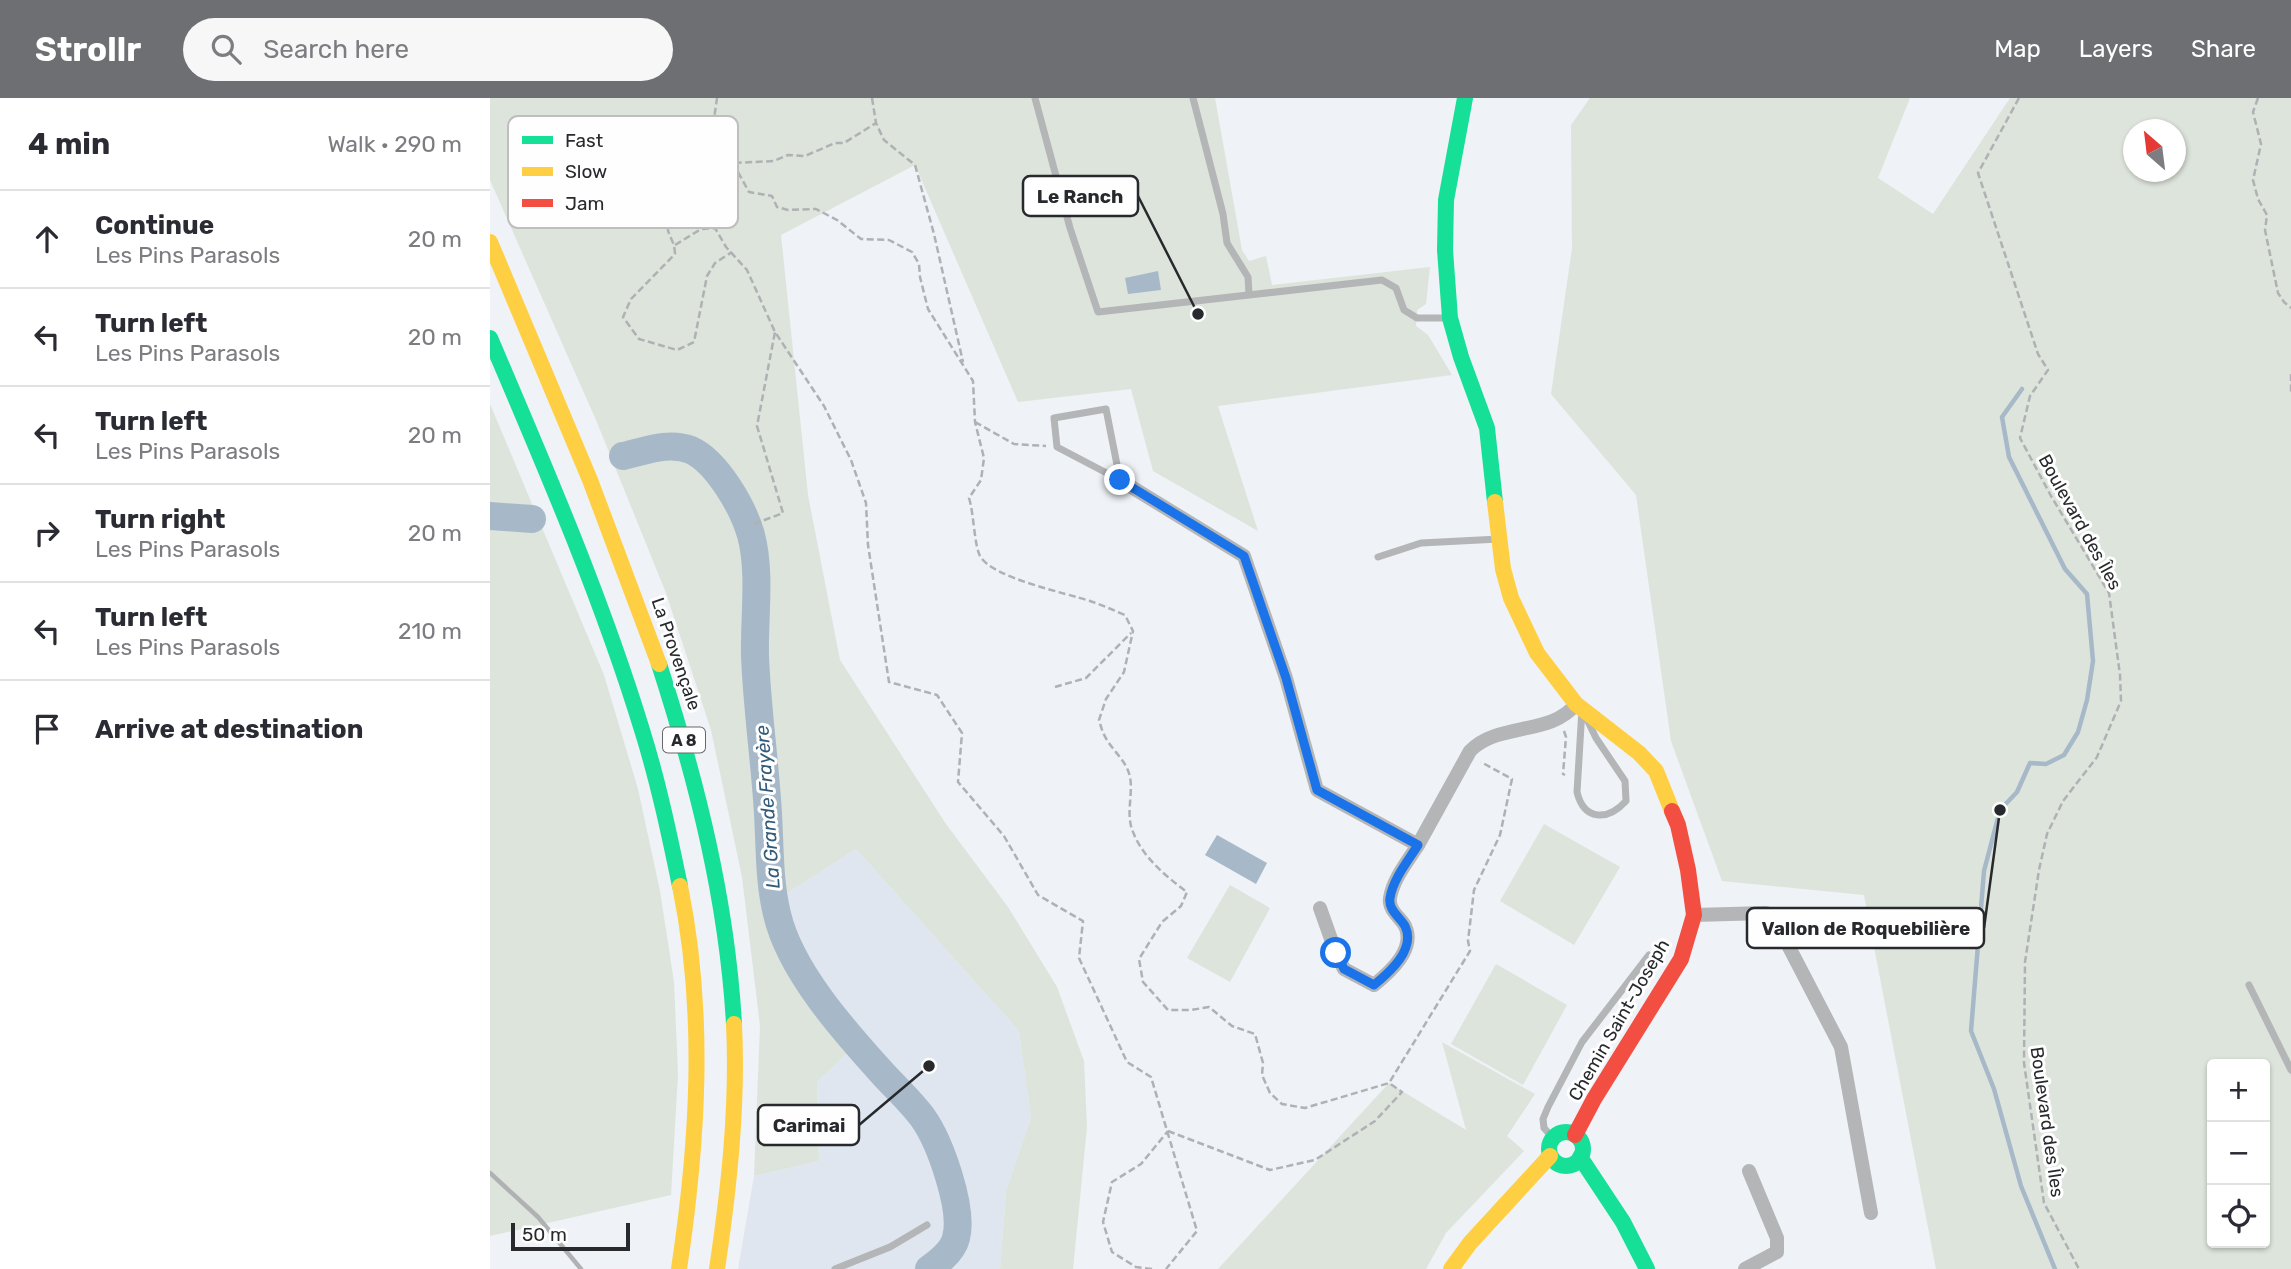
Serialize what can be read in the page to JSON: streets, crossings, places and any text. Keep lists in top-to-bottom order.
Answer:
{
  "streets": {
    "main road": ["La Provençale", "A 8", "Chemin Saint-Joseph"],
    "path": ["Boulevard des Îles"]
  },
  "water": ["La Grande Frayère"],
  "places": ["Le Ranch", "Vallon de Roquebilière", "Carimai"],
  "legend": ["Fast", "Slow", "Jam"],
  "scale_bar": "50 m",
  "north": "top left",
  "page": {
    "header": "Strollr",
    "search": "Search here",
    "nav": ["Map", "Layers", "Share"],
    "heading": ["4 min", "Walk · 290 m"],
    "list": [
      ["Continue", "Les Pins Parasols", "20 m"],
      ["Turn left", "Les Pins Parasols", "20 m"],
      ["Turn left", "Les Pins Parasols", "20 m"],
      ["Turn right", "Les Pins Parasols", "20 m"],
      ["Turn left", "Les Pins Parasols", "210 m"],
      "Arrive at destination"
    ],
    "map_buttons": ["+", "−"],
    "scale": "50 m"
  }
}
